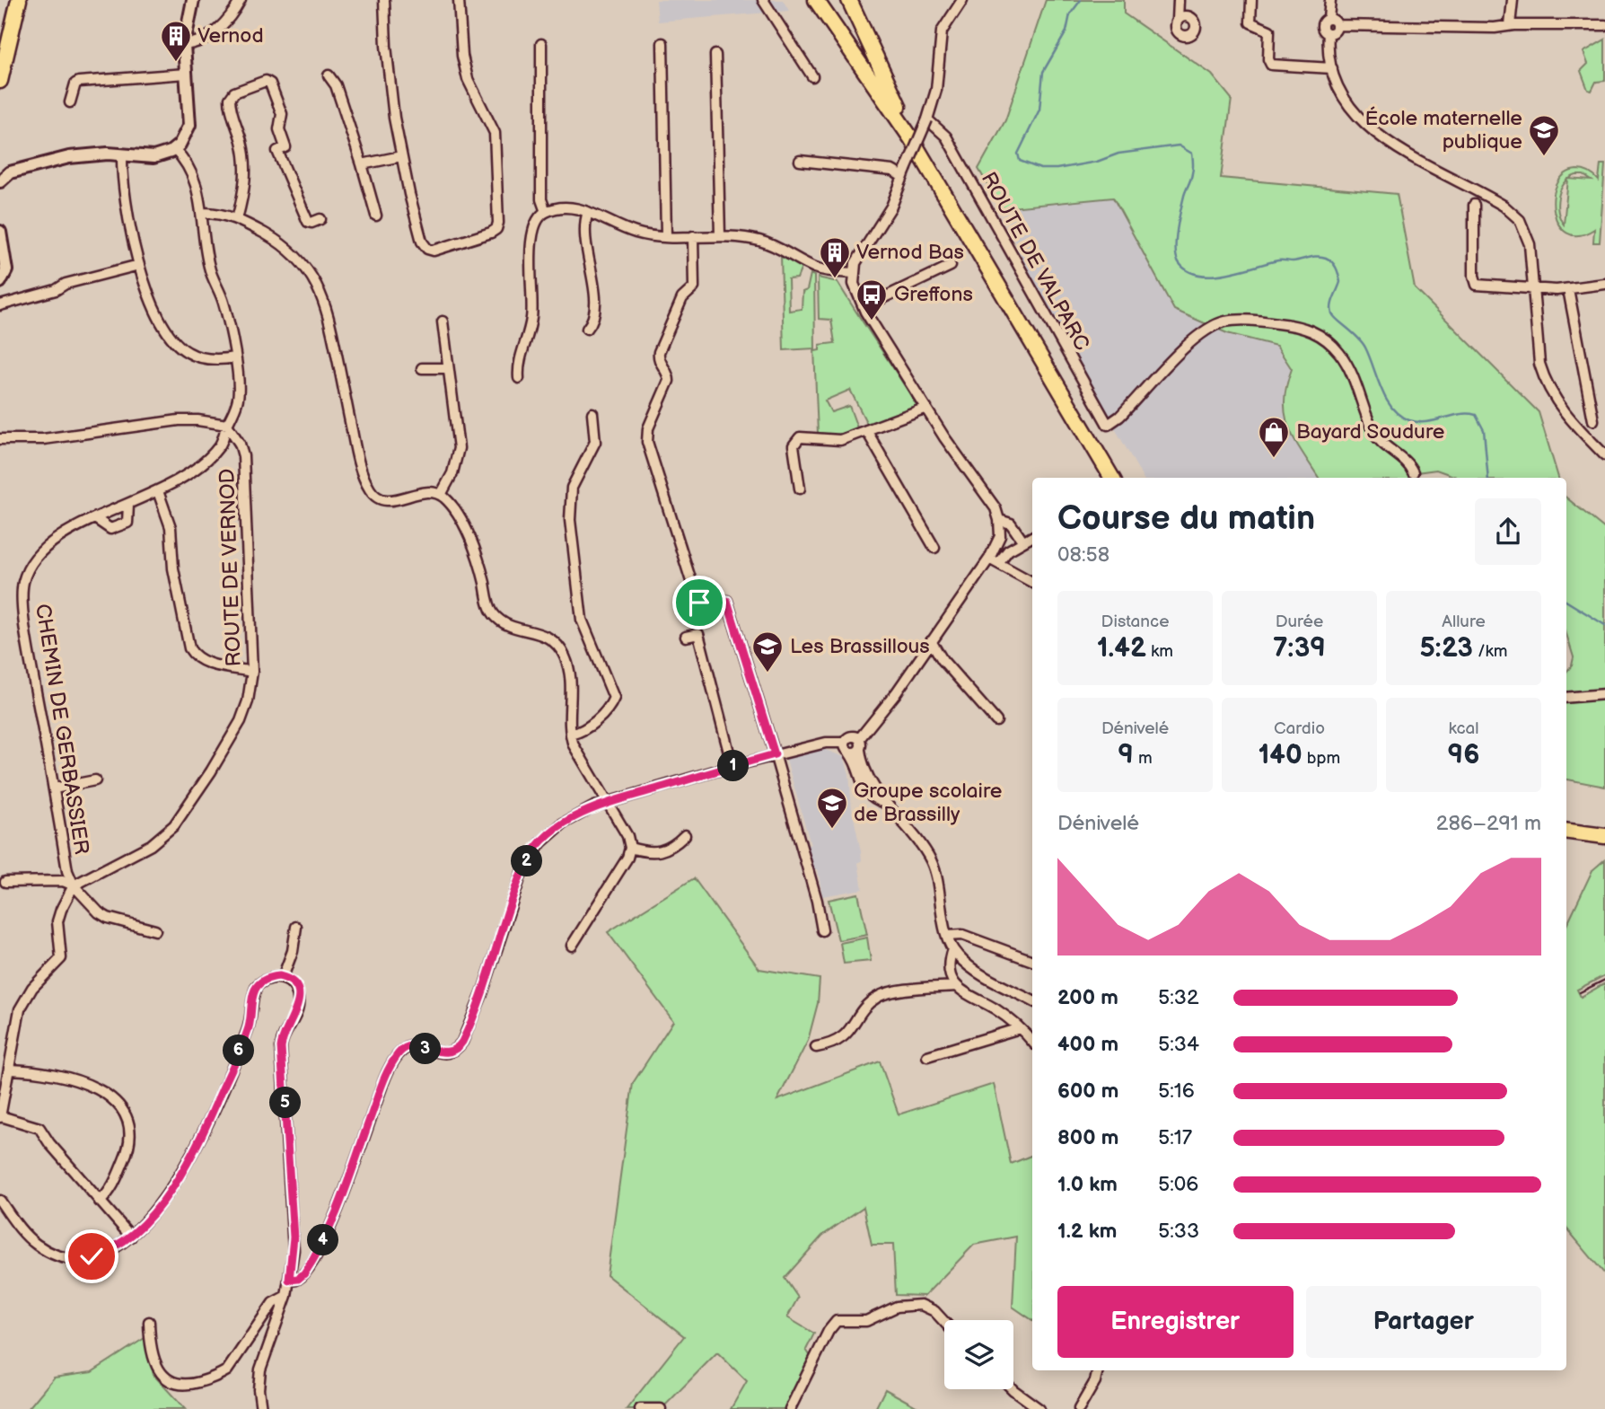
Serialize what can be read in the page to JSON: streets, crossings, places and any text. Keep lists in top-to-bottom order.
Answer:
{
  "streets": {
    "street": ["ROUTE DE VALPARC", "ROUTE DE VERNOD", "CHEMIN DE GERBASSIER"]
  },
  "crossings": [
    ["ROUTE DE VERNOD", "CHEMIN DE GERBASSIER"]
  ],
  "places": {
    "building": ["Vernod", "Vernod Bas"],
    "school or university": ["École maternelle publique", "Les Brassillous", "Groupe scolaire de Brassilly"],
    "bus stop": ["Greffons"],
    "shop": ["Bayard Soudure"]
  },
  "page": {
    "heading": ["Course du matin", "08:58"],
    "stats": [
      ["Distance", "1.42 km"],
      ["Durée", "7:39"],
      ["Allure", "5:23 /km"],
      ["Dénivelé", "9 m"],
      ["Cardio", "140 bpm"],
      ["kcal", "96"]
    ],
    "pins": [
      "1",
      "2",
      "3",
      "6",
      "5",
      "4"
    ],
    "chart": ["Dénivelé", "286–291 m"],
    "list": [
      {
        "name": "200 m",
        "note": "5:32"
      },
      {
        "name": "400 m",
        "note": "5:34"
      },
      {
        "name": "600 m",
        "note": "5:16"
      },
      {
        "name": "800 m",
        "note": "5:17"
      },
      {
        "name": "1.0 km",
        "note": "5:06"
      },
      {
        "name": "1.2 km",
        "note": "5:33"
      }
    ],
    "buttons": ["Enregistrer", "Partager"]
  }
}
